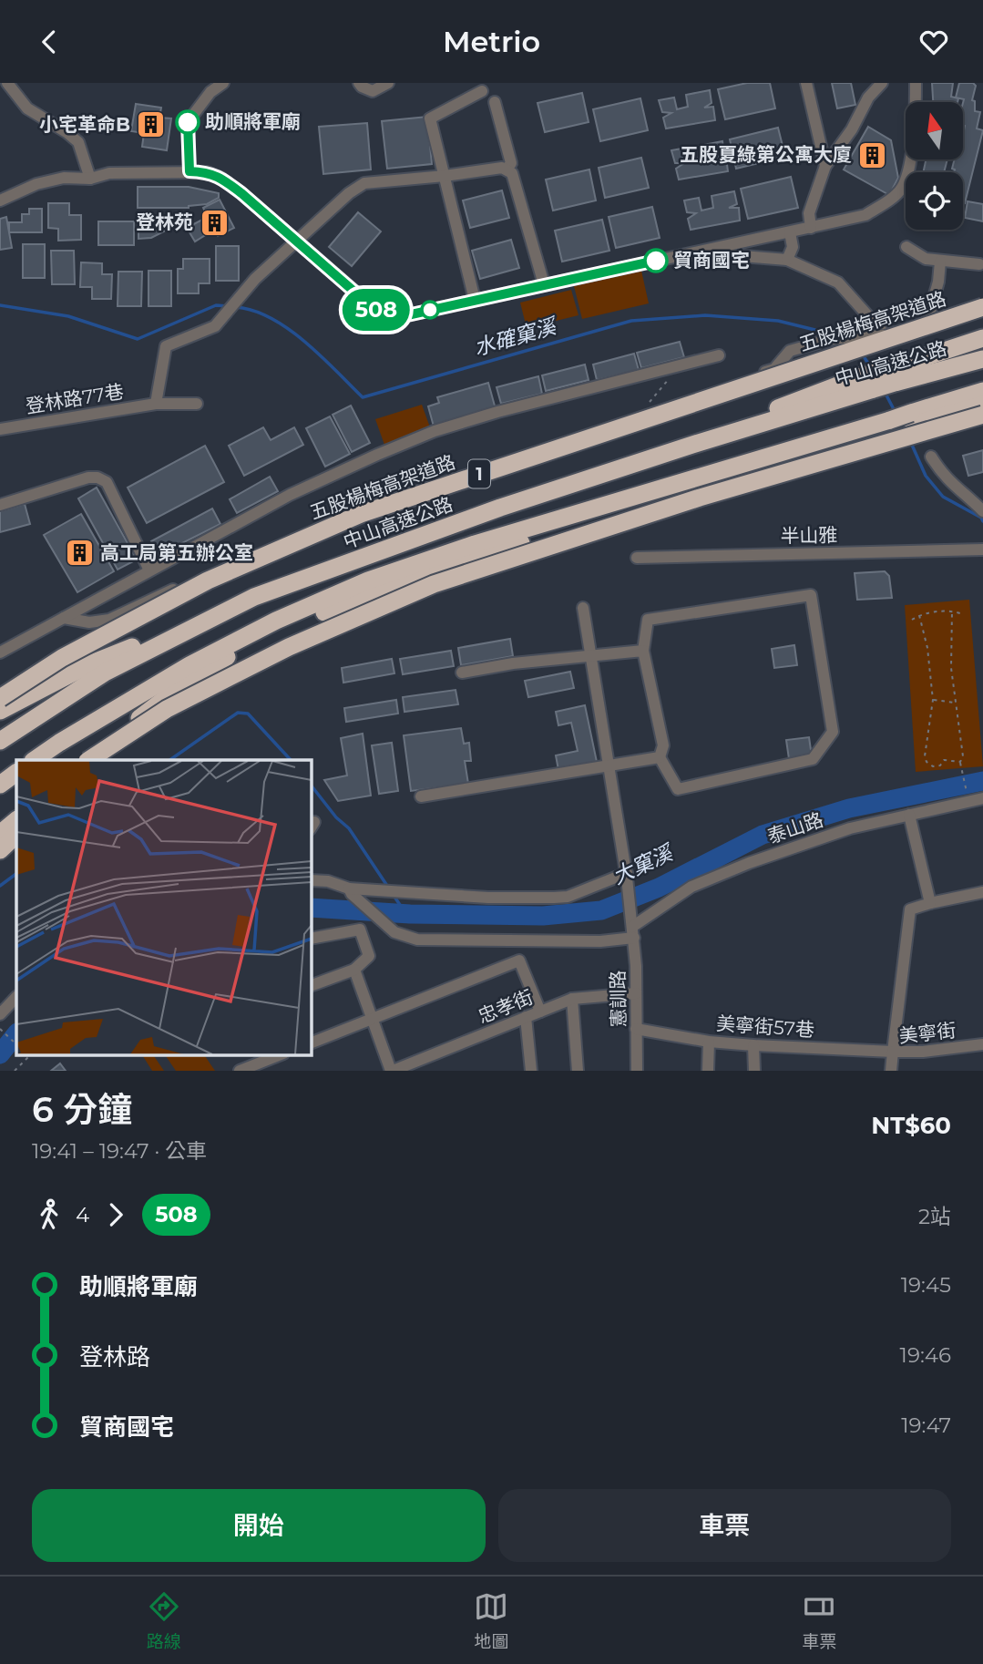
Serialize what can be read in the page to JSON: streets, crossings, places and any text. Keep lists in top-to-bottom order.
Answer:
{
  "streets": {
    "highway": ["五股楊梅高架道路", "中山高速公路", "1"],
    "street": [
      "登林路77巷",
      "半山雅",
      "泰山路",
      "憲訓路",
      "忠孝街",
      "美寧街57巷",
      "美寧街"
    ]
  },
  "crossings": [
    ["泰山路", "憲訓路"],
    ["憲訓路", "忠孝街"],
    ["憲訓路", "美寧街57巷"],
    ["美寧街57巷", "美寧街"]
  ],
  "water": ["水確窠溪", "大窠溪"],
  "places": {
    "other": ["助順將軍廟", "貿商國宅"],
    "building": [
      "小宅革命B",
      "五股夏綠第公寓大廈",
      "登林苑",
      "高工局第五辦公室"
    ]
  },
  "lines": ["bus line 508"],
  "north": "top",
  "page": {
    "header": "Metrio",
    "on_map": "508",
    "heading": ["6 分鐘", "19:41 – 19:47 · 公車", "NT$60"],
    "legs": ["4", "508", "2站"],
    "list": [
      {
        "name": "助順將軍廟",
        "value": "19:45"
      },
      {
        "name": "登林路",
        "value": "19:46"
      },
      {
        "name": "貿商國宅",
        "value": "19:47"
      }
    ],
    "buttons": ["開始", "車票"],
    "tabs": ["路線", "地圖", "車票"]
  }
}
